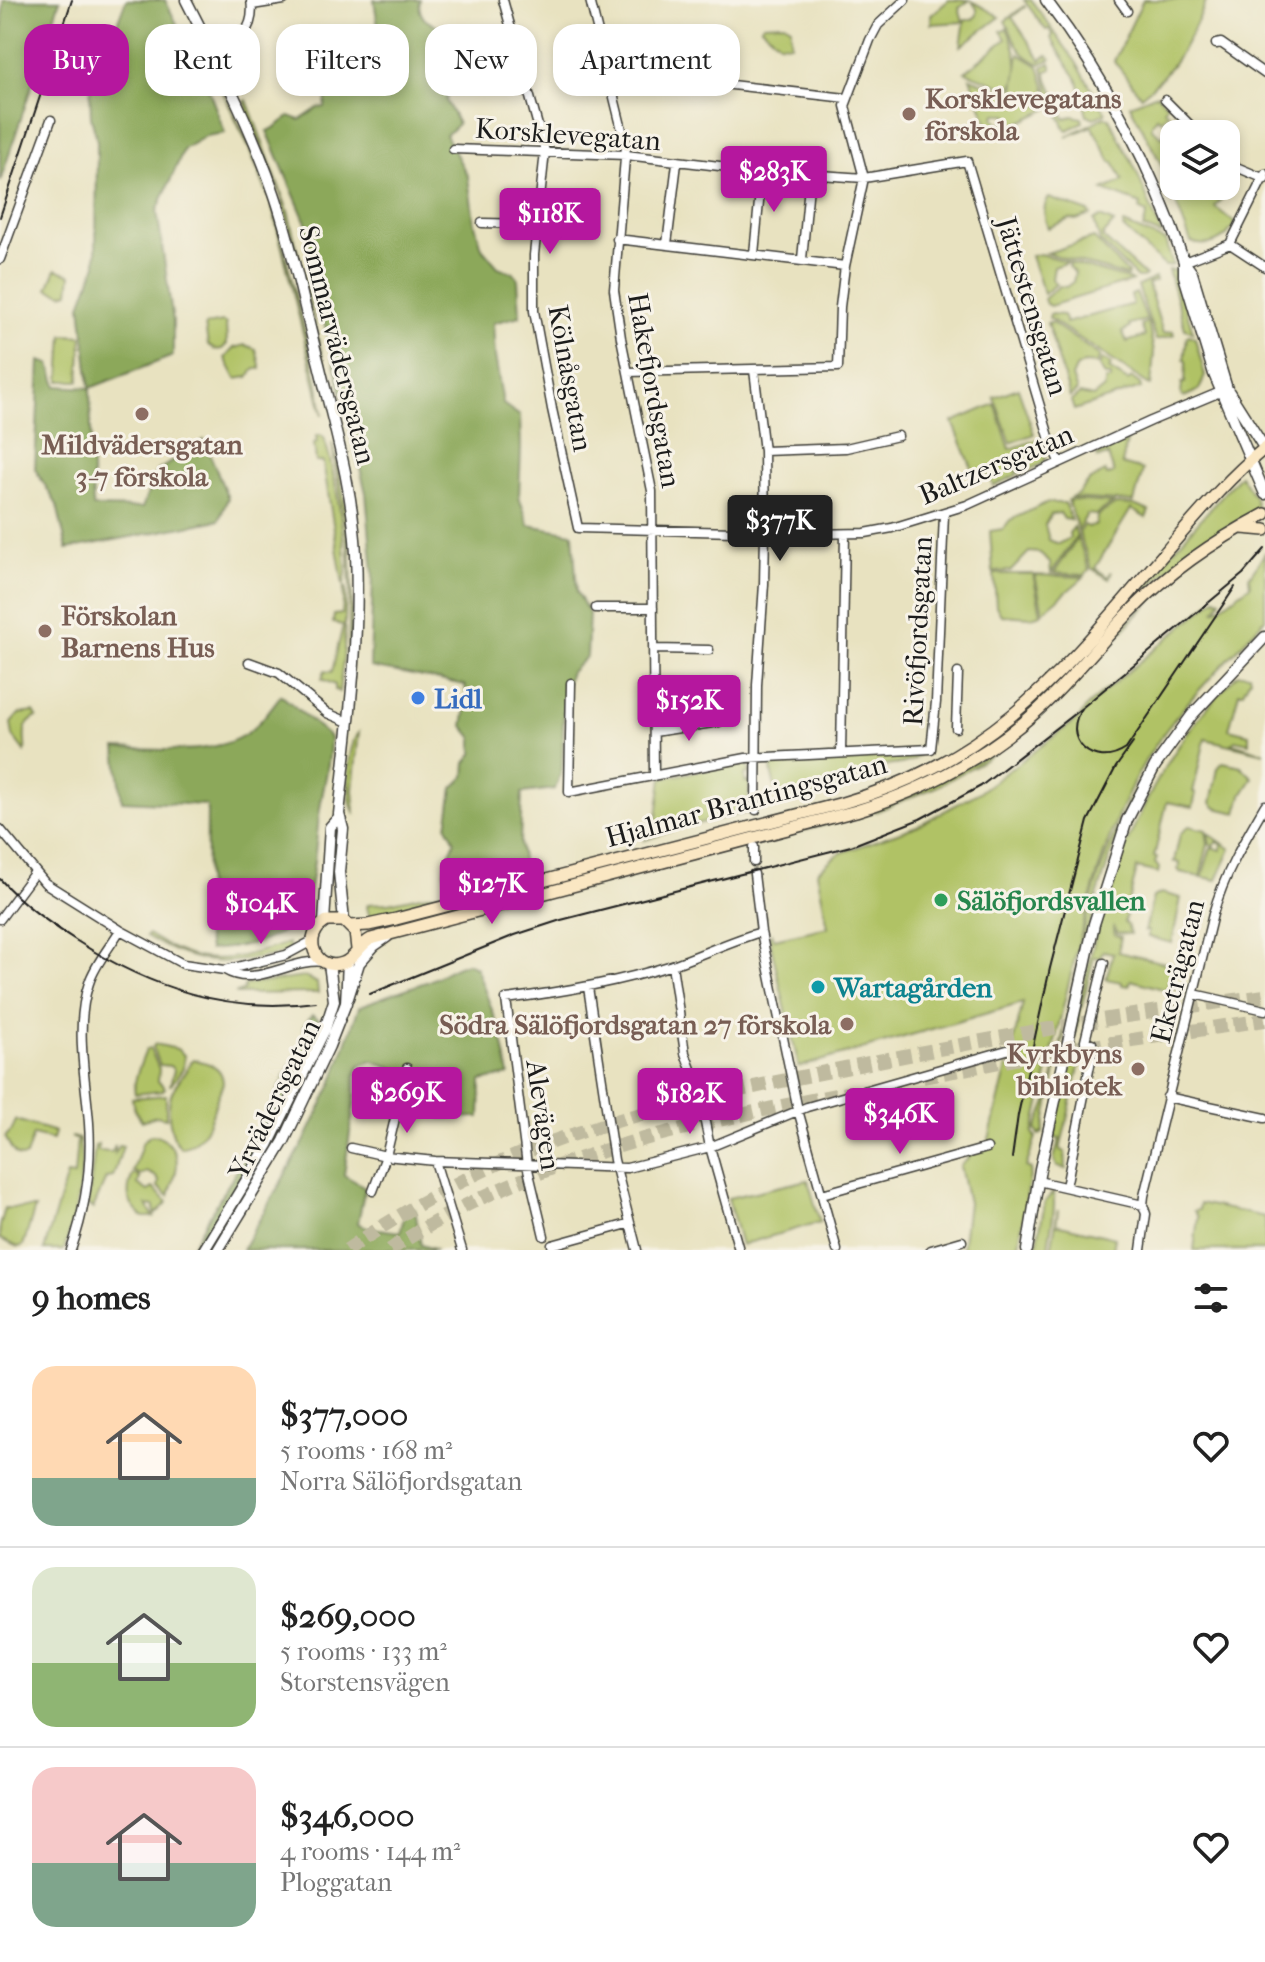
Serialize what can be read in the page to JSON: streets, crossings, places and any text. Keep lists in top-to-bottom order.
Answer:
{
  "streets": {
    "main road": ["Hjalmar Brantingsgatan"],
    "street": [
      "Korsklevegatan",
      "Jättestensgatan",
      "Sommarvädersgatan",
      "Kölnåsgatan",
      "Hakefjordsgatan",
      "Baltzersgatan",
      "Rivöfjordsgatan",
      "Eketrägatan",
      "Yrvädersgatan",
      "Alevägen"
    ]
  },
  "crossings": [
    ["Korsklevegatan", "Jättestensgatan"],
    ["Korsklevegatan", "Kölnåsgatan"],
    ["Korsklevegatan", "Hakefjordsgatan"],
    ["Jättestensgatan", "Baltzersgatan"],
    ["Sommarvädersgatan", "Hjalmar Brantingsgatan"],
    ["Sommarvädersgatan", "Yrvädersgatan"],
    ["Kölnåsgatan", "Baltzersgatan"],
    ["Hakefjordsgatan", "Baltzersgatan"],
    ["Baltzersgatan", "Rivöfjordsgatan"],
    ["Hjalmar Brantingsgatan", "Yrvädersgatan"]
  ],
  "places": [
    "Korsklevegatans förskola",
    "Mildvädersgatan 3-7 förskola",
    "Förskolan Barnens Hus",
    "Lidl",
    "Sälöfjordsvallen",
    "Wartagården",
    "Södra Sälöfjordsgatan 27 förskola",
    "Kyrkbyns bibliotek"
  ],
  "page": {
    "chip": [
      "Buy",
      "Rent",
      "Filters",
      "New",
      "Apartment"
    ],
    "price": [
      "$283K",
      "$118K",
      "$377K",
      "$152K",
      "$127K",
      "$104K",
      "$269K",
      "$182K",
      "$346K"
    ],
    "heading": "9 homes",
    "list": [
      {
        "name": "$377,000",
        "note": "5 rooms · 168 m² · Norra Sälöfjordsgatan"
      },
      {
        "name": "$269,000",
        "note": "5 rooms · 133 m² · Storstensvägen"
      },
      {
        "name": "$346,000",
        "note": "4 rooms · 144 m² · Ploggatan"
      }
    ]
  }
}
